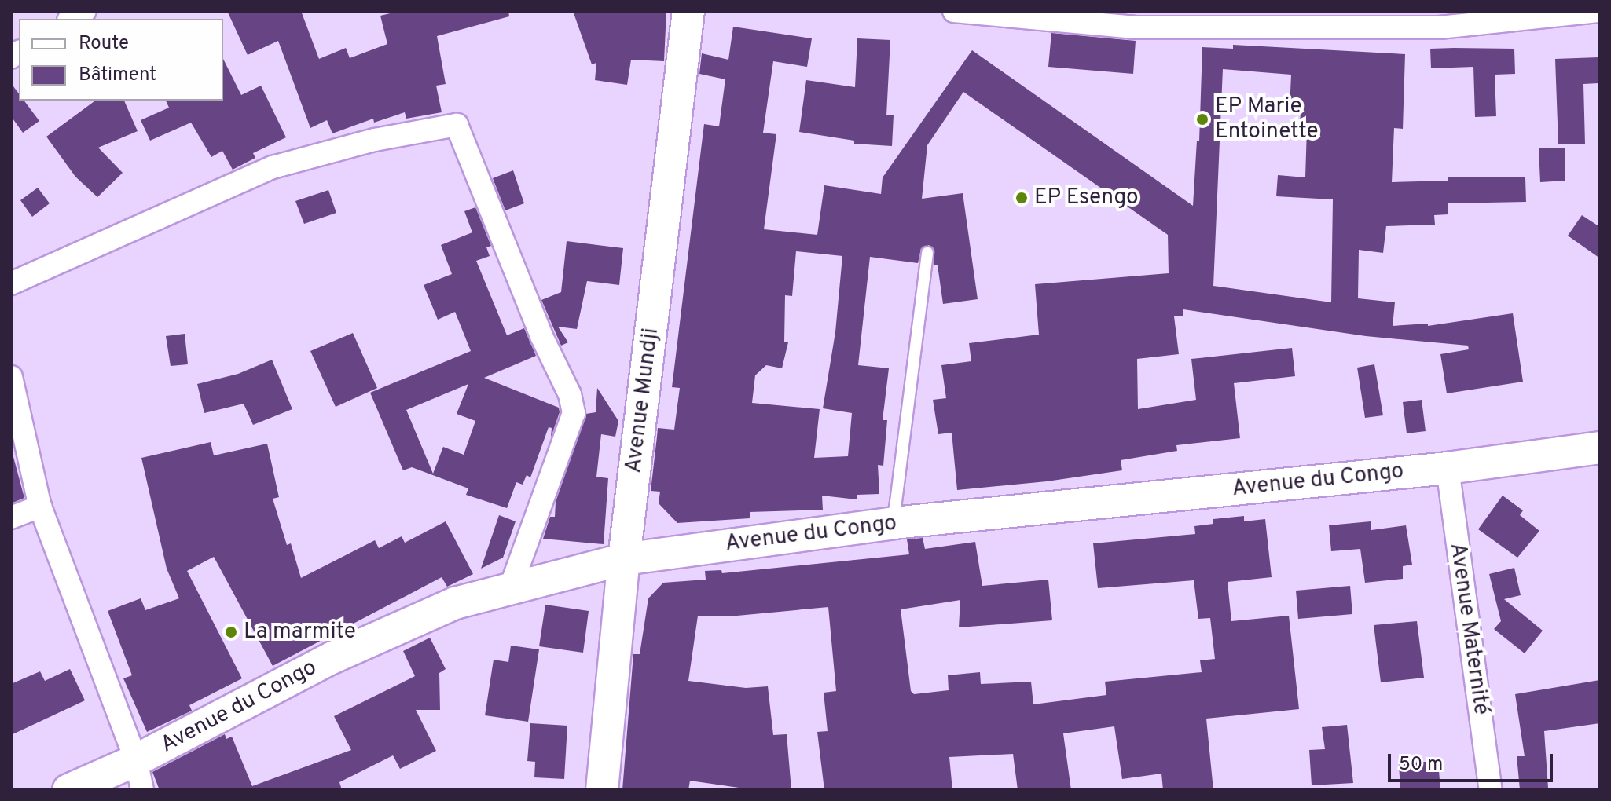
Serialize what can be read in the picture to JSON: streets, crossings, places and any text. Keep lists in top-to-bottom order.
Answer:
{
  "streets": {
    "street": ["Avenue Mundji", "Avenue du Congo", "Avenue Maternité"]
  },
  "crossings": [
    ["Avenue Mundji", "Avenue du Congo"],
    ["Avenue du Congo", "Avenue Maternité"]
  ],
  "places": ["EP Marie Entoinette", "EP Esengo", "La marmite"],
  "legend": ["Route", "Bâtiment"],
  "scale_bar": "50 m"
}
